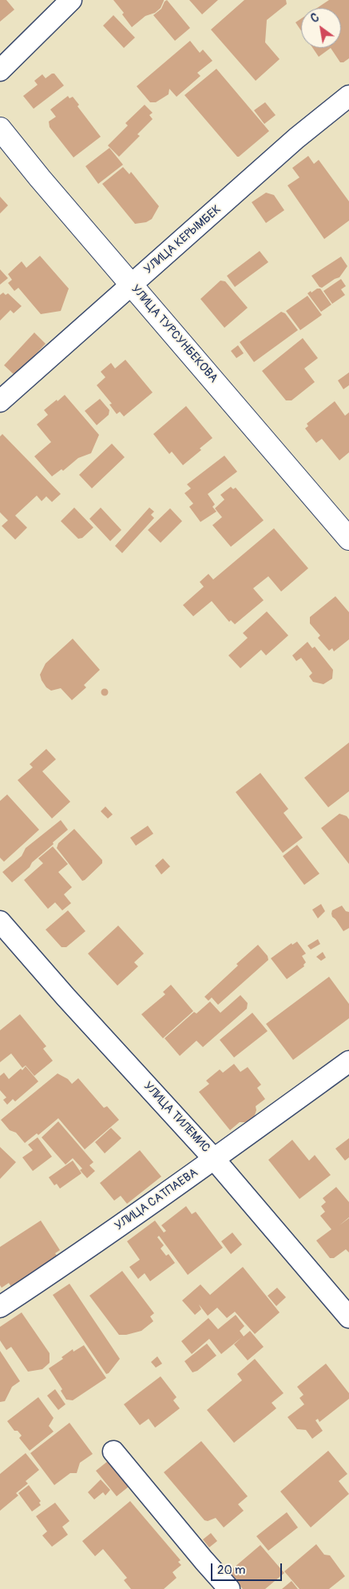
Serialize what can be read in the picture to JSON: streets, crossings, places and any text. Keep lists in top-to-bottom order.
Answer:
{
  "streets": {
    "street": [
      "УЛИЦА КЕРЫМБЕК",
      "УЛИЦА ТУРСУНБЕКОВА",
      "УЛИЦА ТИЛЕМИС",
      "УЛИЦА САТПАЕВА"
    ]
  },
  "crossings": [
    ["УЛИЦА КЕРЫМБЕК", "УЛИЦА ТУРСУНБЕКОВА"],
    ["УЛИЦА ТИЛЕМИС", "УЛИЦА САТПАЕВА"]
  ],
  "scale_bar": "20 m",
  "north": "top left"
}
